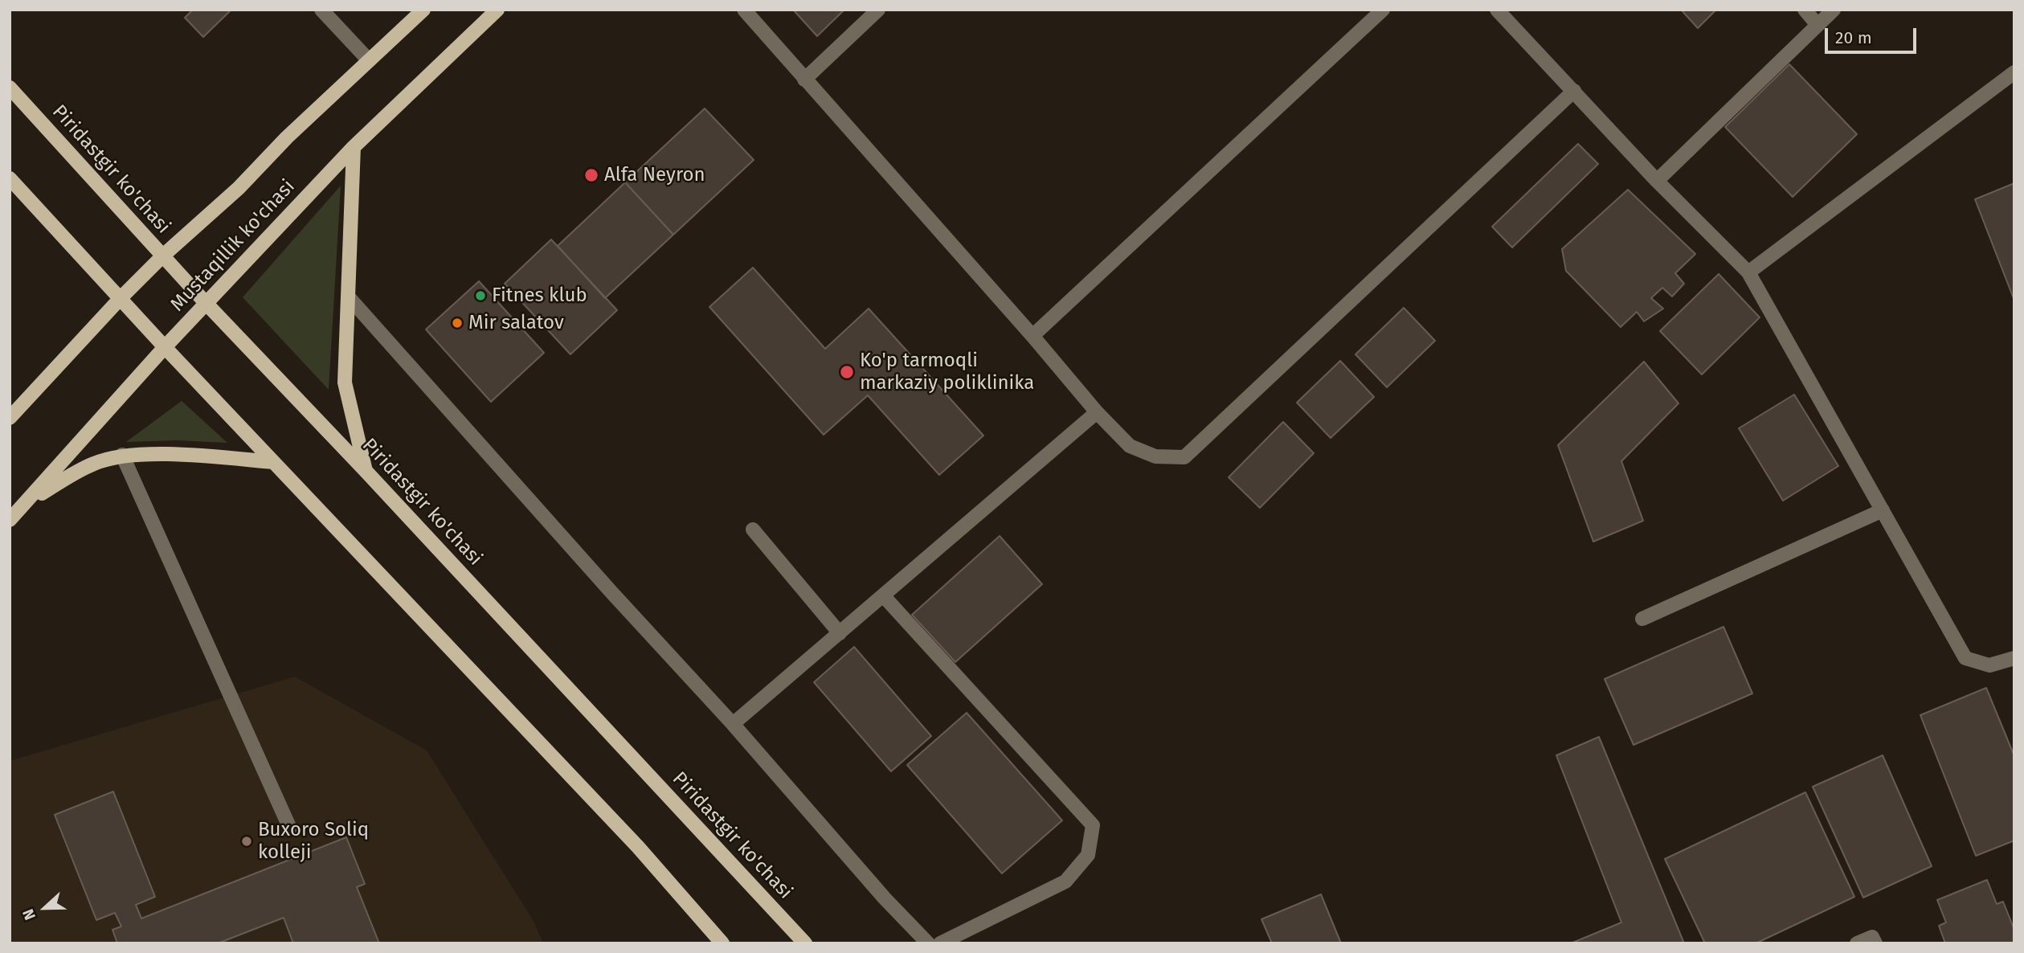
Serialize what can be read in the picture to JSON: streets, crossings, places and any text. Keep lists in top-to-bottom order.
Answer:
{
  "streets": {
    "main road": ["Piridastgir ko'chasi", "Mustaqillik ko'chasi"]
  },
  "crossings": [
    ["Piridastgir ko'chasi", "Mustaqillik ko'chasi"]
  ],
  "places": [
    "Alfa Neyron",
    "Fitnes klub",
    "Mir salatov",
    "Ko'p tarmoqli markaziy poliklinika",
    "Buxoro Soliq kolleji"
  ],
  "scale_bar": "20 m",
  "north": "left"
}
